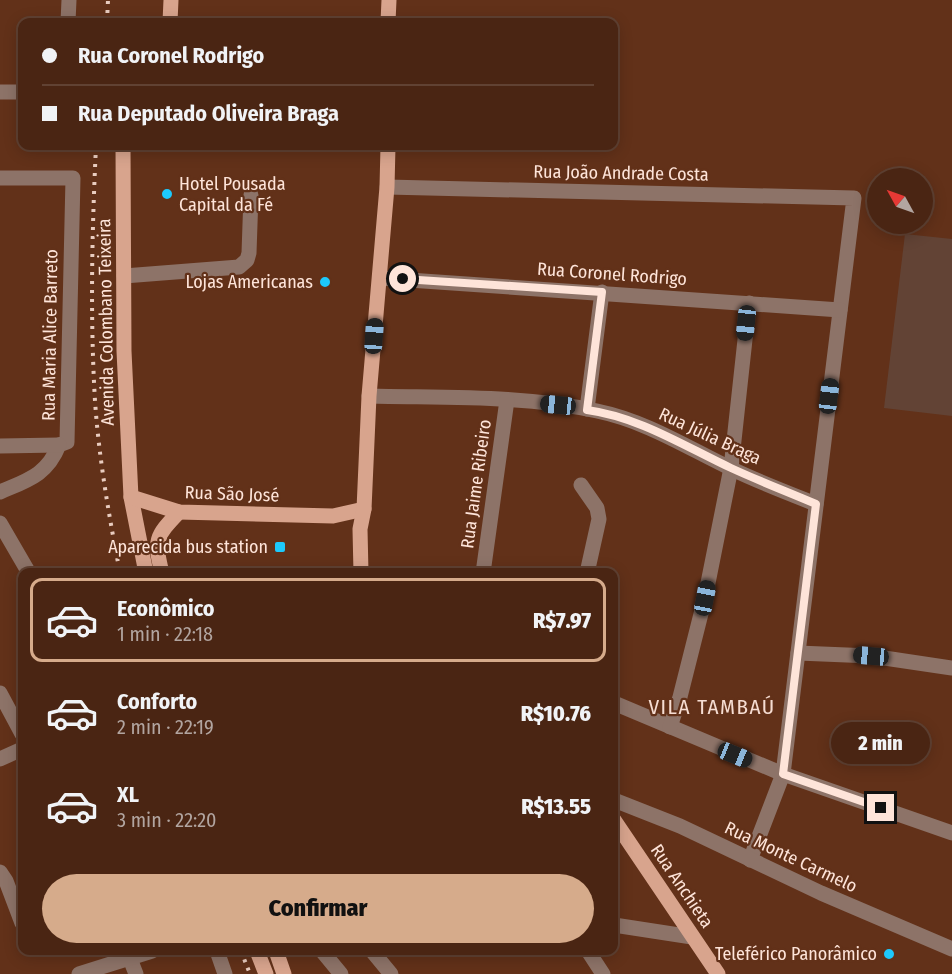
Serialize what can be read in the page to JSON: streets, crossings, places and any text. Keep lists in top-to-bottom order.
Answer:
{
  "streets": {
    "main road": ["Avenida Colombano Teixeira", "Rua São José", "Rua Anchieta"],
    "street": [
      "Rua João Andrade Costa",
      "Rua Coronel Rodrigo",
      "Rua Maria Alice Barreto",
      "Rua Júlia Braga",
      "Rua Jaime Ribeiro",
      "Rua Monte Carmelo"
    ]
  },
  "crossings": [
    ["Rua João Andrade Costa", "Rua Coronel Rodrigo"],
    ["Avenida Colombano Teixeira", "Rua São José"],
    ["Rua Júlia Braga", "Rua Jaime Ribeiro"]
  ],
  "districts": ["VILA TAMBAÚ"],
  "places": {
    "other": ["Hotel Pousada Capital da Fé", "Lojas Americanas", "Teleférico Panorâmico"],
    "transit": ["Aparecida bus station"]
  },
  "north": "top left",
  "page": {
    "banner": ["Rua Coronel Rodrigo", "Rua Deputado Oliveira Braga"],
    "list": [
      {
        "name": "Econômico",
        "note": "1 min · 22:18",
        "value": "R$7.97"
      },
      {
        "name": "Conforto",
        "note": "2 min · 22:19",
        "value": "R$10.76"
      },
      {
        "name": "XL",
        "note": "3 min · 22:20",
        "value": "R$13.55"
      }
    ],
    "bubble": "2 min",
    "buttons": "Confirmar"
  }
}
